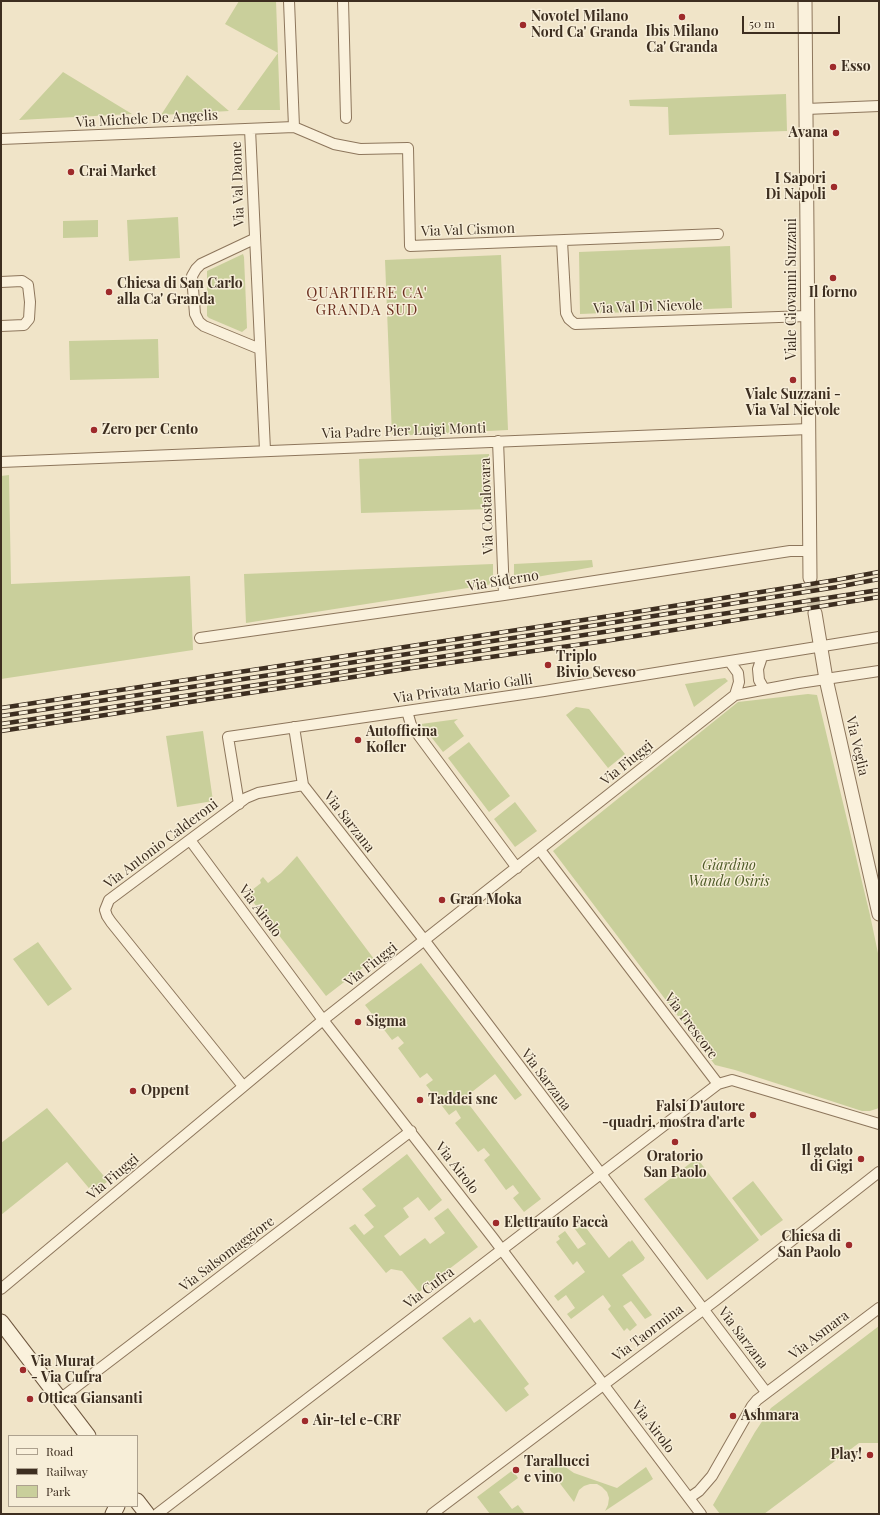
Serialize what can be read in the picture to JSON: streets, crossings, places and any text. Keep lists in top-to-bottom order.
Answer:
{
  "streets": {
    "street": [
      "Via Michele De Angelis",
      "Via Val Daone",
      "Via Val Cismon",
      "Viale Giovanni Suzzani",
      "Via Val Di Nievole",
      "Via Padre Pier Luigi Monti",
      "Via Costalovara",
      "Via Siderno",
      "Via Privata Mario Galli",
      "Via Veglia",
      "Via Fiuggi",
      "Via Sarzana",
      "Via Antonio Calderoni",
      "Via Airolo",
      "Via Trescore",
      "Via Salsomaggiore",
      "Via Cufra",
      "Via Taormina",
      "Via Asmara"
    ]
  },
  "crossings": [
    ["Via Michele De Angelis", "Via Val Daone"],
    ["Via Michele De Angelis", "Via Val Cismon"],
    ["Via Val Daone", "Via Padre Pier Luigi Monti"],
    ["Via Val Cismon", "Via Val Di Nievole"],
    ["Viale Giovanni Suzzani", "Via Val Di Nievole"],
    ["Viale Giovanni Suzzani", "Via Padre Pier Luigi Monti"],
    ["Viale Giovanni Suzzani", "Via Siderno"],
    ["Via Padre Pier Luigi Monti", "Via Costalovara"],
    ["Via Costalovara", "Via Siderno"],
    ["Via Privata Mario Galli", "Via Veglia"],
    ["Via Privata Mario Galli", "Via Antonio Calderoni"],
    ["Via Fiuggi", "Via Sarzana"],
    ["Via Fiuggi", "Via Antonio Calderoni"],
    ["Via Fiuggi", "Via Airolo"],
    ["Via Fiuggi", "Via Trescore"],
    ["Via Sarzana", "Via Antonio Calderoni"],
    ["Via Sarzana", "Via Cufra"],
    ["Via Sarzana", "Via Taormina"],
    ["Via Sarzana", "Via Asmara"],
    ["Via Antonio Calderoni", "Via Airolo"],
    ["Via Airolo", "Via Salsomaggiore"],
    ["Via Airolo", "Via Cufra"],
    ["Via Airolo", "Via Taormina"],
    ["Via Airolo", "Via Asmara"],
    ["Via Trescore", "Via Cufra"]
  ],
  "districts": ["QUARTIERE CA' GRANDA SUD"],
  "parks": ["Giardino Wanda Osiris"],
  "places": [
    "Ibis Milano Ca' Granda",
    "Novotel Milano Nord Ca' Granda",
    "Esso",
    "Avana",
    "Crai Market",
    "I Sapori Di Napoli",
    "Il forno",
    "Chiesa di San Carlo alla Ca' Granda",
    "Viale Suzzani - Via Val Nievole",
    "Zero per Cento",
    "Triplo Bivio Seveso",
    "Autofficina Kofler",
    "Gran Moka",
    "Sigma",
    "Oppent",
    "Taddei snc",
    "Falsi D'autore -quadri, mostra d'arte",
    "Oratorio San Paolo",
    "Il gelato di Gigi",
    "Elettrauto Faccà",
    "Chiesa di San Paolo",
    "Via Murat - Via Cufra",
    "Ottica Giansanti",
    "Ashmara",
    "Air-tel e-CRF",
    "Play!",
    "Tarallucci e vino"
  ],
  "legend": ["Road", "Railway", "Park"],
  "scale_bar": "50 m"
}
